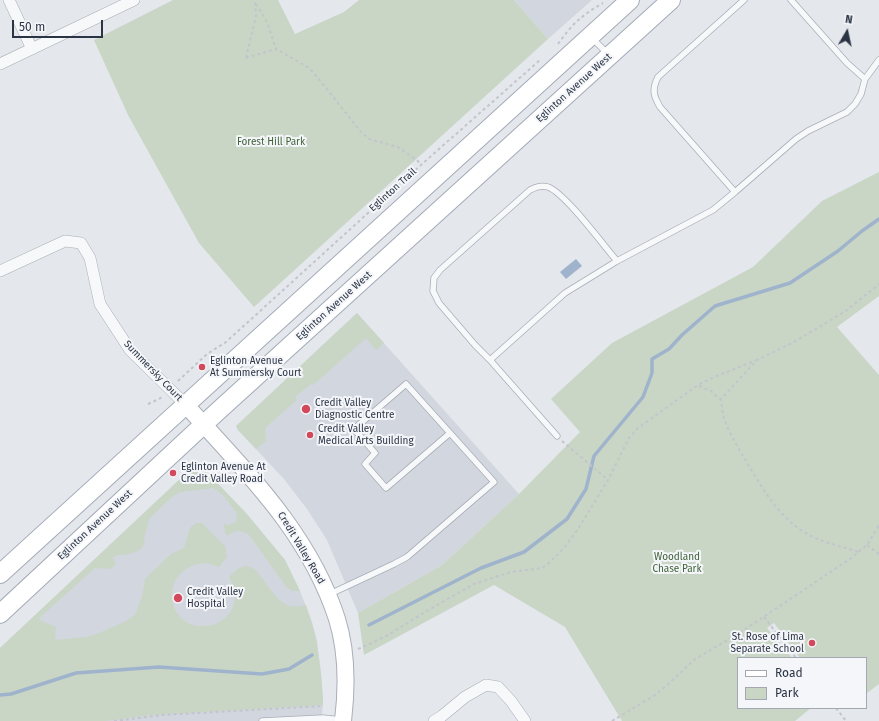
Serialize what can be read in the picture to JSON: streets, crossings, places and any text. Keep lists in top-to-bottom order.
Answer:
{
  "streets": {
    "main road": ["Eglinton Avenue West"],
    "street": ["Summersky Court", "Credit Valley Road"],
    "path": ["Eglinton Trail"]
  },
  "crossings": [
    ["Eglinton Avenue West", "Credit Valley Road"],
    ["Summersky Court", "Credit Valley Road"]
  ],
  "parks": ["Forest Hill Park", "Woodland Chase Park"],
  "places": [
    "Eglinton Avenue At Summersky Court",
    "Credit Valley Diagnostic Centre",
    "Credit Valley Medical Arts Building",
    "Eglinton Avenue At Credit Valley Road",
    "Credit Valley Hospital",
    "St. Rose of Lima Separate School"
  ],
  "legend": ["Road", "Park"],
  "scale_bar": "50 m",
  "north": "top"
}
